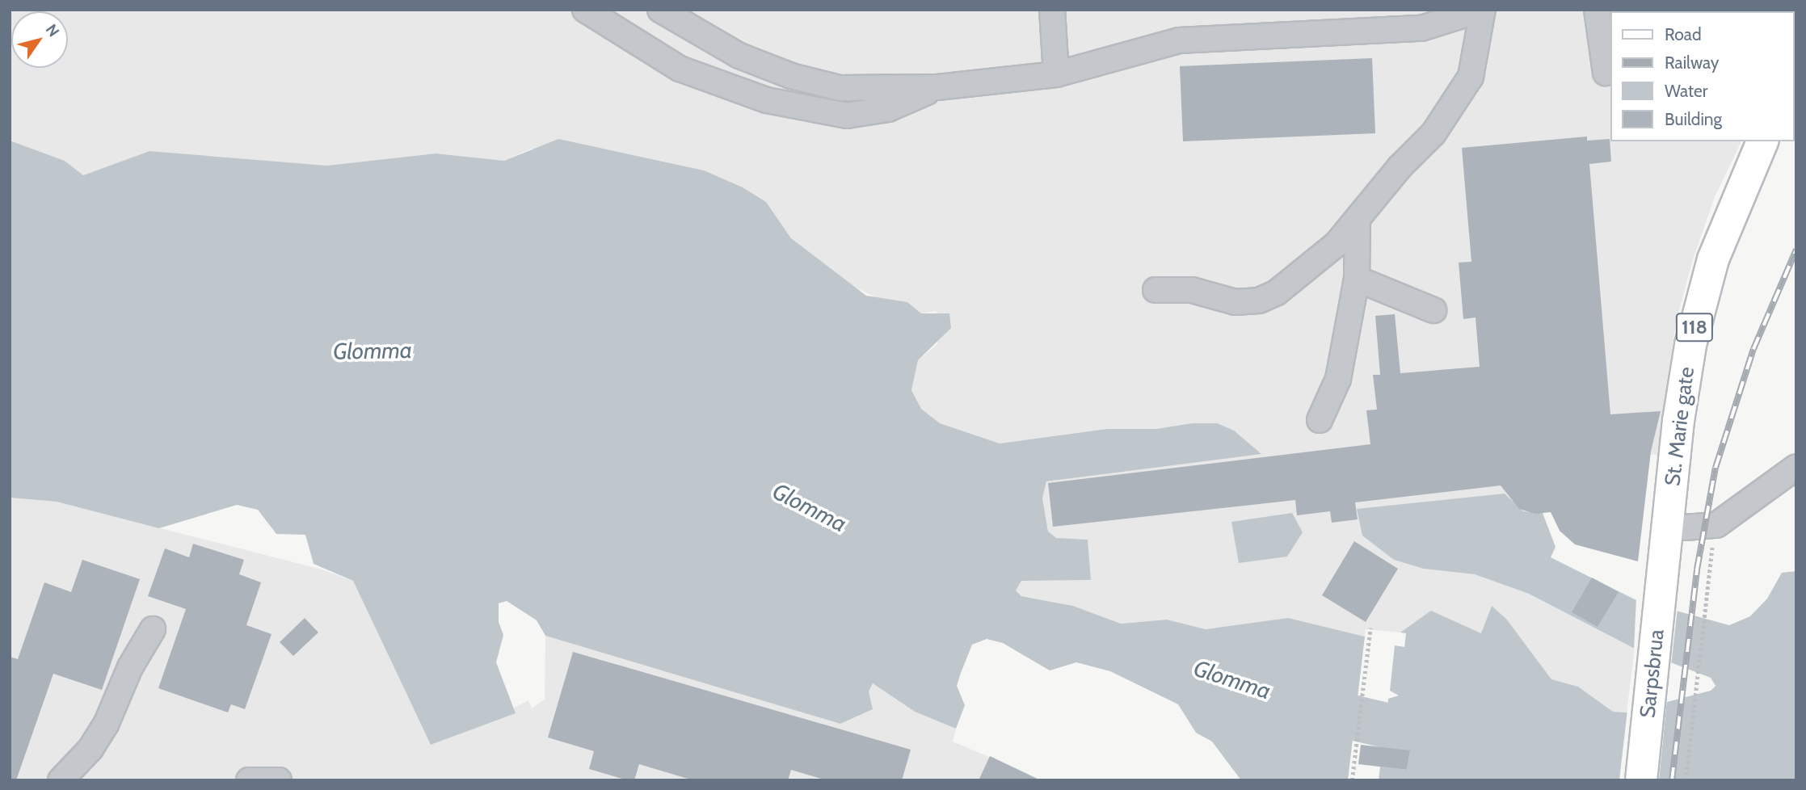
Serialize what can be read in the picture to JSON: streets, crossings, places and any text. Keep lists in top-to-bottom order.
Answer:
{
  "streets": {
    "main road": ["118", "St. Marie gate", "Sarpsbrua"]
  },
  "crossings": [
    ["St. Marie gate", "Sarpsbrua"]
  ],
  "water": ["Glomma"],
  "legend": [
    "Road",
    "Railway",
    "Water",
    "Building"
  ],
  "north": "top right"
}
